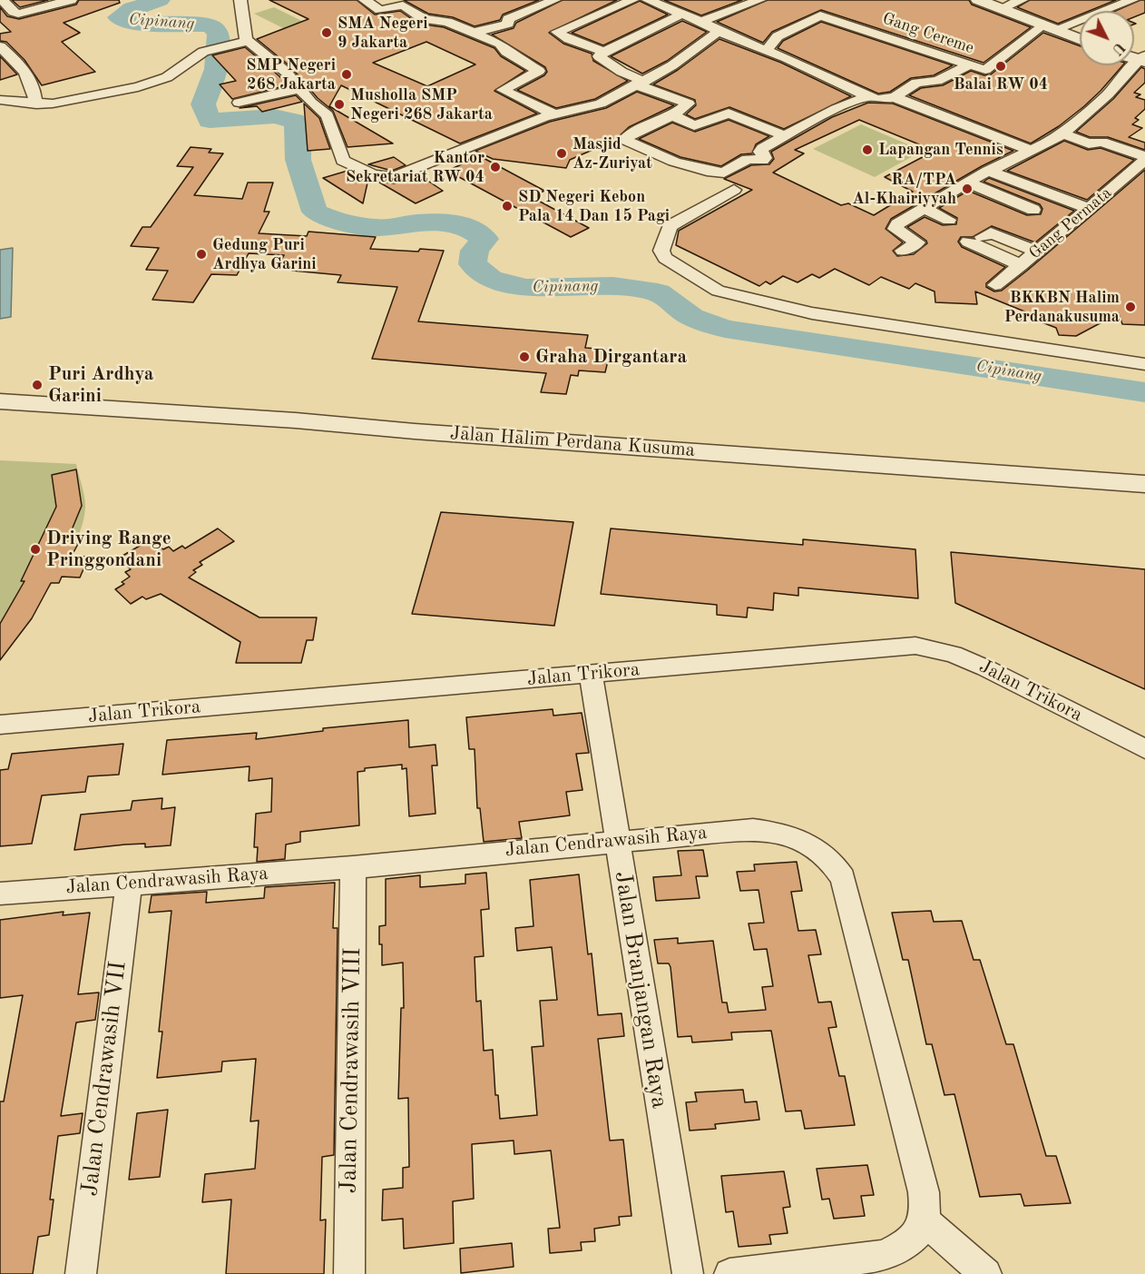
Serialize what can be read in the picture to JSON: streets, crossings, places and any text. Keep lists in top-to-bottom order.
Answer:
{
  "streets": {
    "street": [
      "Gang Cereme",
      "Gang Permata",
      "Jalan Halim Perdana Kusuma",
      "Jalan Trikora",
      "Jalan Cendrawasih Raya",
      "Jalan Branjangan Raya",
      "Jalan Cendrawasih VIII",
      "Jalan Cendrawasih VII"
    ]
  },
  "crossings": [
    ["Jalan Trikora", "Jalan Branjangan Raya"],
    ["Jalan Cendrawasih Raya", "Jalan Branjangan Raya"],
    ["Jalan Cendrawasih Raya", "Jalan Cendrawasih VIII"],
    ["Jalan Cendrawasih Raya", "Jalan Cendrawasih VII"]
  ],
  "water": ["Cipinang"],
  "places": [
    "SMA Negeri 9 Jakarta",
    "Balai RW 04",
    "SMP Negeri 268 Jakarta",
    "Musholla SMP Negeri 268 Jakarta",
    "Lapangan Tennis",
    "Masjid Az-Zuriyat",
    "Kantor Sekretariat RW 04",
    "RA/TPA Al-Khairiyyah",
    "SD Negeri Kebon Pala 14 Dan 15 Pagi",
    "Gedung Puri Ardhya Garini",
    "BKKBN Halim Perdanakusuma",
    "Graha Dirgantara",
    "Puri Ardhya Garini",
    "Driving Range Pringgondani"
  ],
  "north": "bottom right"
}
